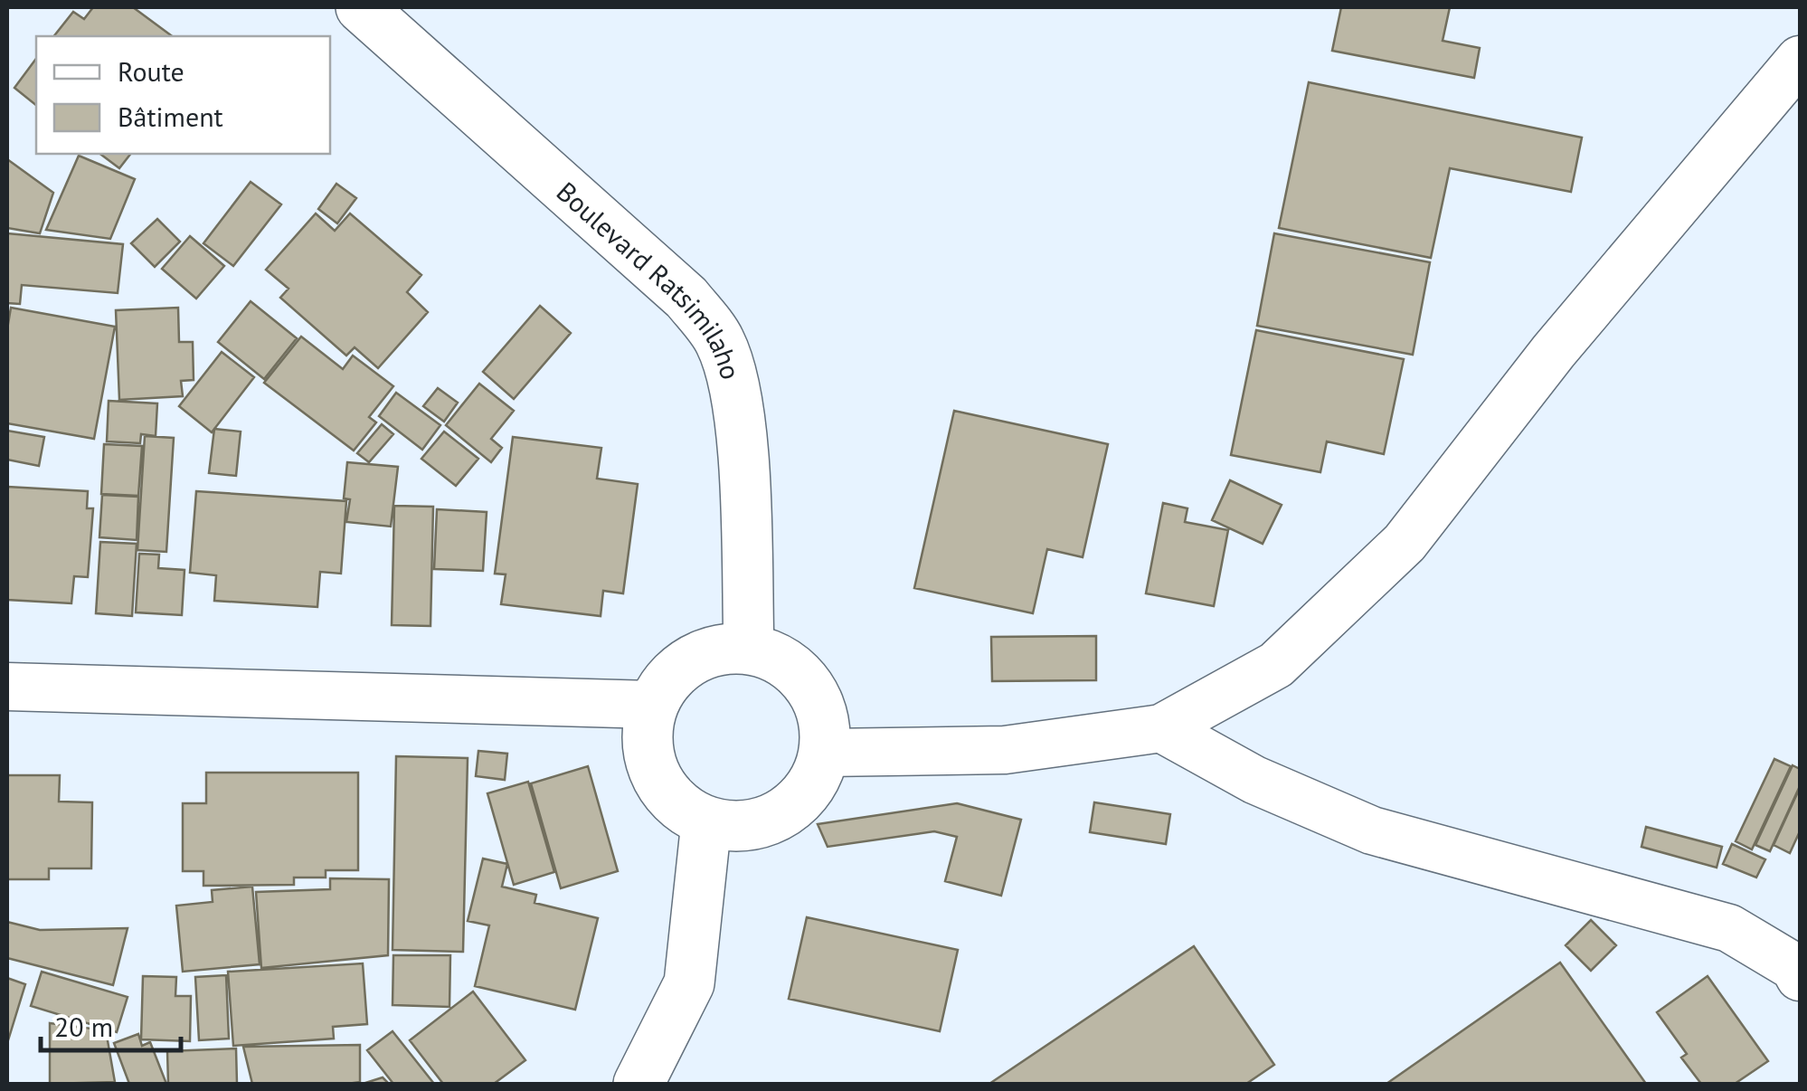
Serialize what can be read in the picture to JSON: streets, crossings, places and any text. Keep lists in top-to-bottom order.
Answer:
{
  "streets": {
    "main road": ["Boulevard Ratsimilaho"]
  },
  "legend": ["Route", "Bâtiment"],
  "scale_bar": "20 m"
}
